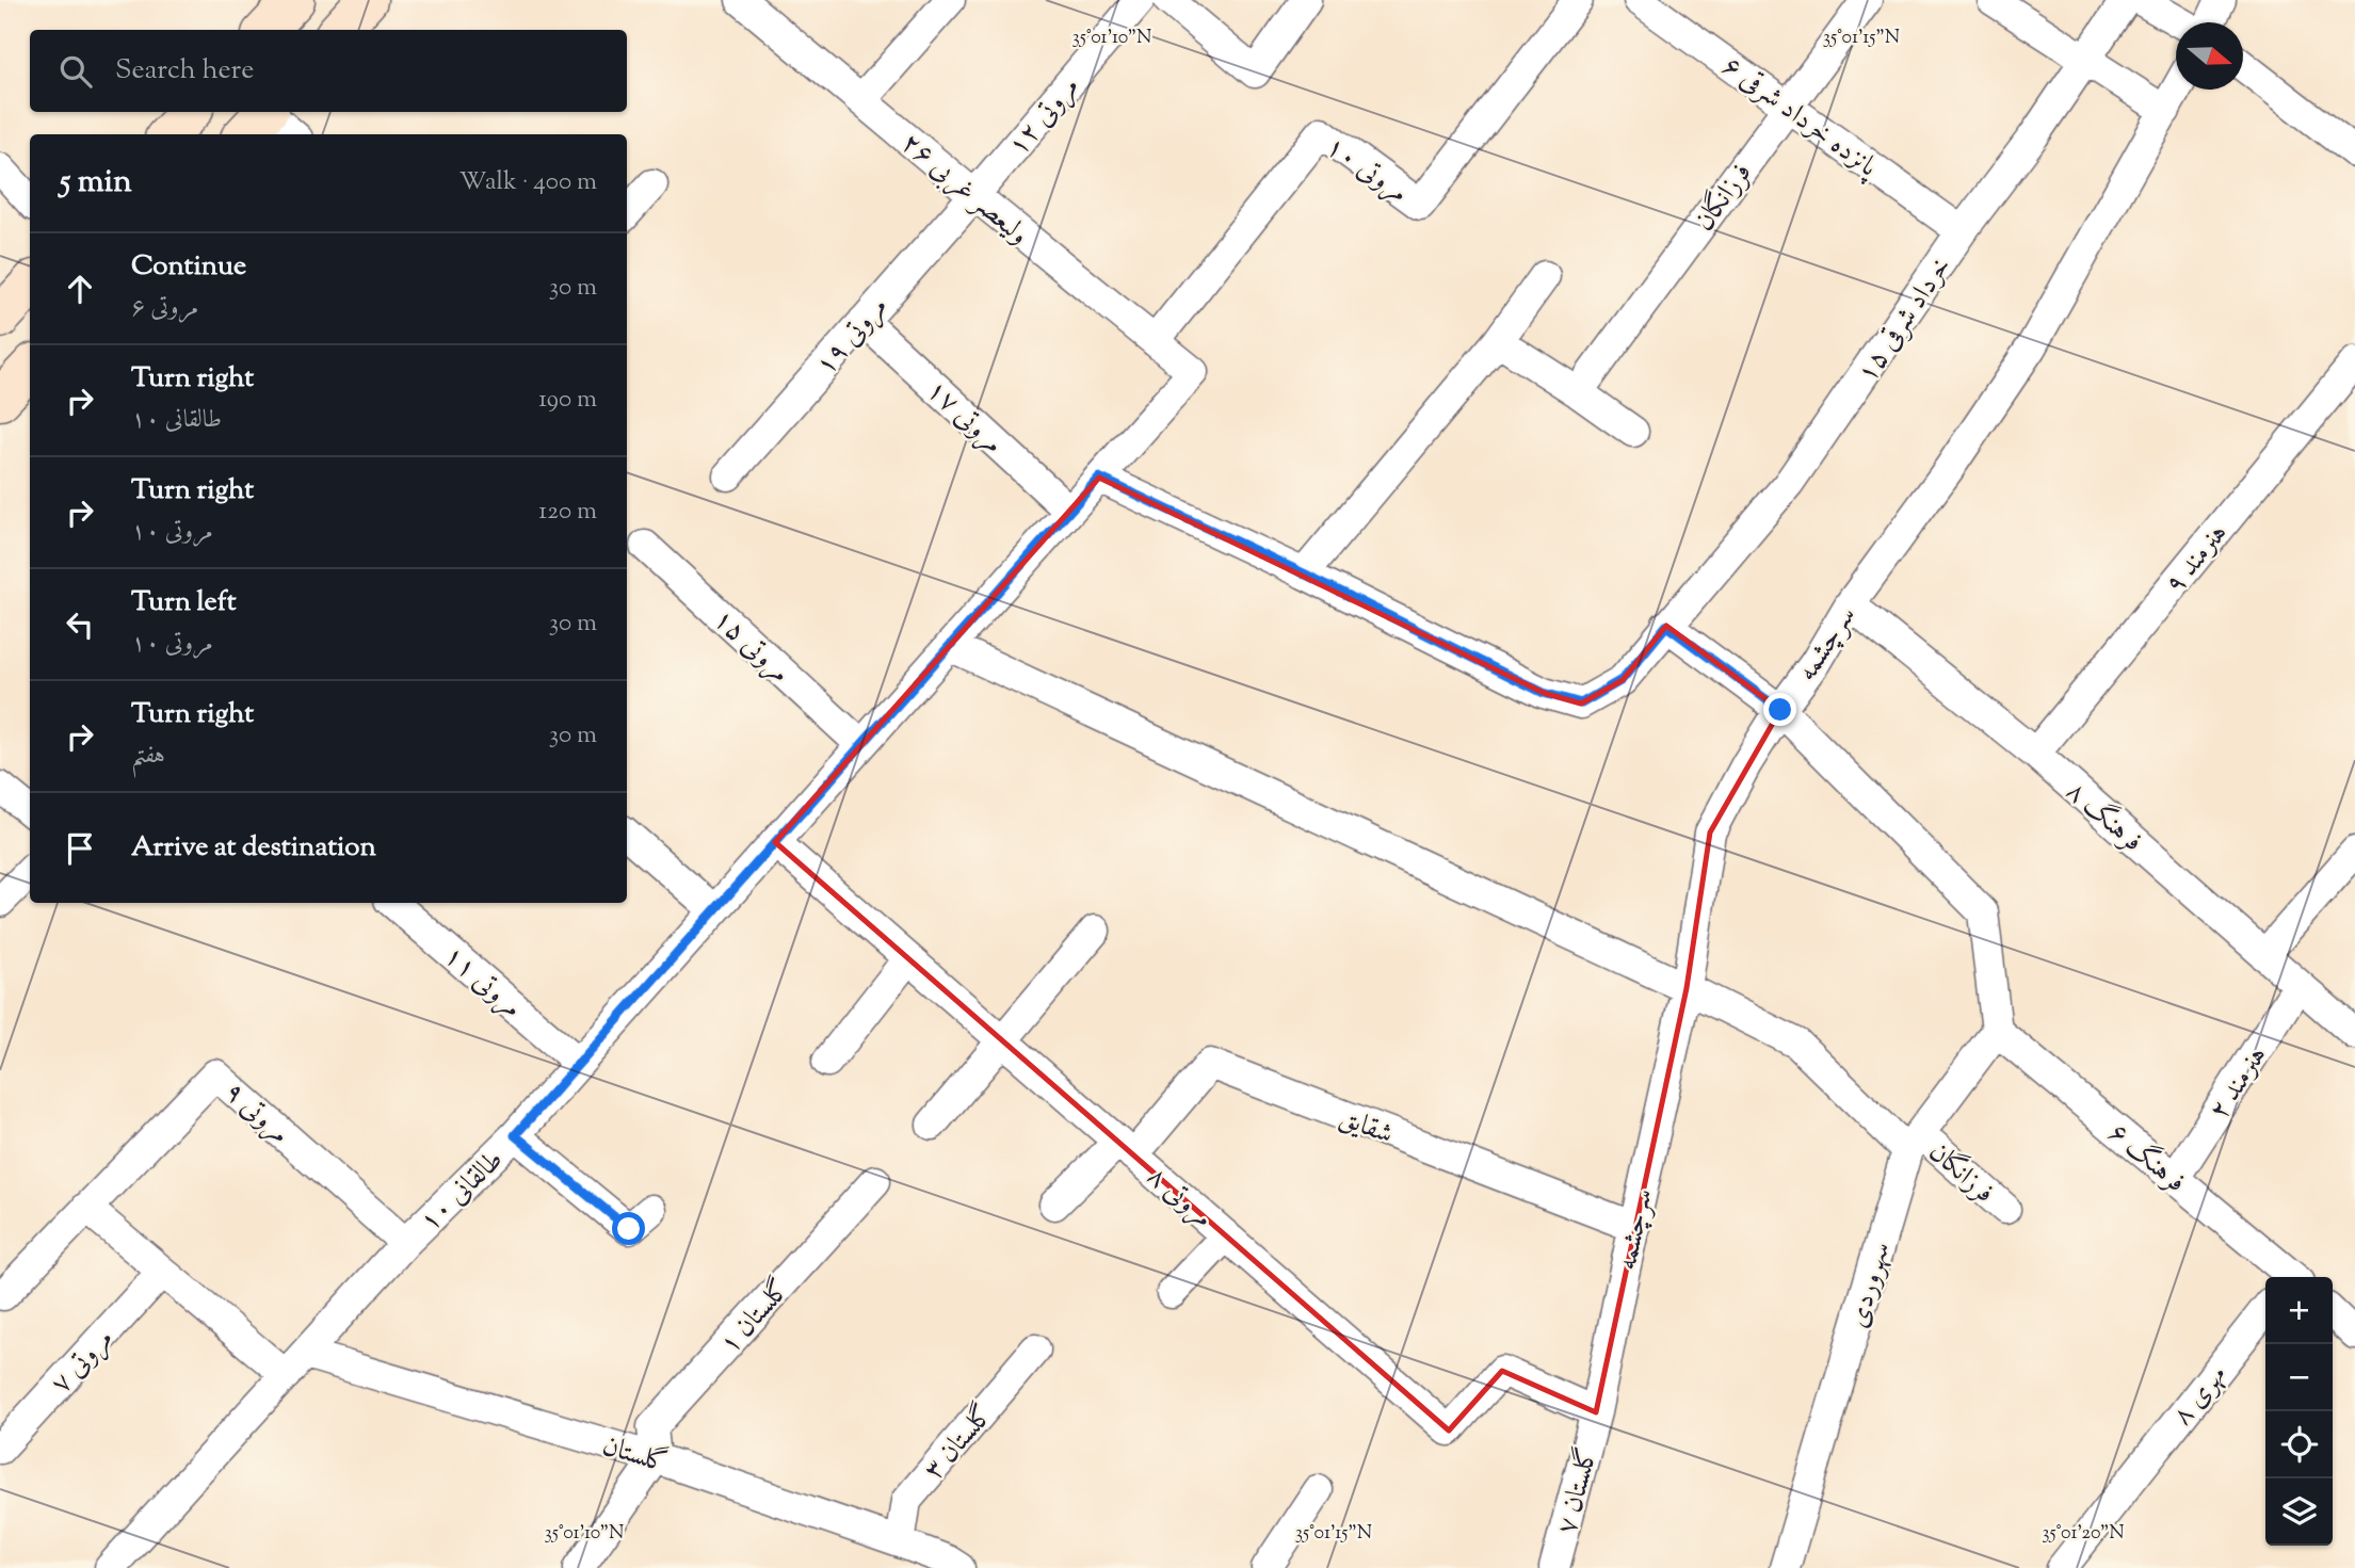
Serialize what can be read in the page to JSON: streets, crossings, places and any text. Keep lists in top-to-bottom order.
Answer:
{
  "streets": {
    "street": [
      "مروتی ۱۲",
      "پانزده خرداد شرقی ۶",
      "مروتی ۱۰",
      "ولیعصر غربی ۲۶",
      "فرزانگان",
      "۱۵ خرداد شرقی",
      "مروتی ۱۹",
      "مروتی ۱۷",
      "هنرمند ۹",
      "سرچشمه",
      "مروتی ۱۵",
      "فرهنگ ۸",
      "مروتی ۱۱",
      "هنرمند ۲",
      "مروتی ۹",
      "شقایق",
      "فرهنگ ۶",
      "طالقانی ۱۰",
      "مروتی ۸",
      "سهروردی",
      "گلستان ۱",
      "مروتی ۷",
      "مهری ۸",
      "گلستان ۳",
      "گلستان",
      "گلستان ۷"
    ]
  },
  "crossings": [
    ["مروتی ۱۲", "ولیعصر غربی ۲۶"],
    ["مروتی ۱۲", "مروتی ۱۹"],
    ["پانزده خرداد شرقی ۶", "فرزانگان"],
    ["پانزده خرداد شرقی ۶", "۱۵ خرداد شرقی"],
    ["مروتی ۱۰", "ولیعصر غربی ۲۶"],
    ["ولیعصر غربی ۲۶", "مروتی ۱۹"],
    ["ولیعصر غربی ۲۶", "طالقانی ۱۰"],
    ["فرزانگان", "سرچشمه"],
    ["فرزانگان", "طالقانی ۱۰"],
    ["فرزانگان", "سهروردی"],
    ["مروتی ۱۹", "مروتی ۱۷"],
    ["مروتی ۱۷", "طالقانی ۱۰"],
    ["هنرمند ۹", "فرهنگ ۸"],
    ["سرچشمه", "فرهنگ ۸"],
    ["سرچشمه", "شقایق"],
    ["سرچشمه", "مروتی ۸"],
    ["سرچشمه", "گلستان ۷"],
    ["مروتی ۱۵", "طالقانی ۱۰"],
    ["فرهنگ ۸", "هنرمند ۲"],
    ["مروتی ۱۱", "طالقانی ۱۰"],
    ["هنرمند ۲", "فرهنگ ۶"],
    ["مروتی ۹", "طالقانی ۱۰"],
    ["شقایق", "مروتی ۸"],
    ["فرهنگ ۶", "سهروردی"],
    ["طالقانی ۱۰", "مروتی ۸"],
    ["طالقانی ۱۰", "گلستان"],
    ["مروتی ۸", "گلستان ۷"],
    ["گلستان ۱", "گلستان"],
    ["گلستان ۳", "گلستان"]
  ],
  "north": "right",
  "page": {
    "search": "Search here",
    "heading": ["5 min", "Walk · 400 m"],
    "list": [
      ["Continue", "مروتی ۶", "30 m"],
      ["Turn right", "طالقانی ۱۰", "190 m"],
      ["Turn right", "مروتی ۱۰", "120 m"],
      ["Turn left", "مروتی ۱۰", "30 m"],
      ["Turn right", "هفتم", "30 m"],
      "Arrive at destination"
    ],
    "map_buttons": ["+", "−"]
  },
  "coordinates": ["35°01'10\"N", "35°01'15\"N", "35°01'20\"N"]
}
